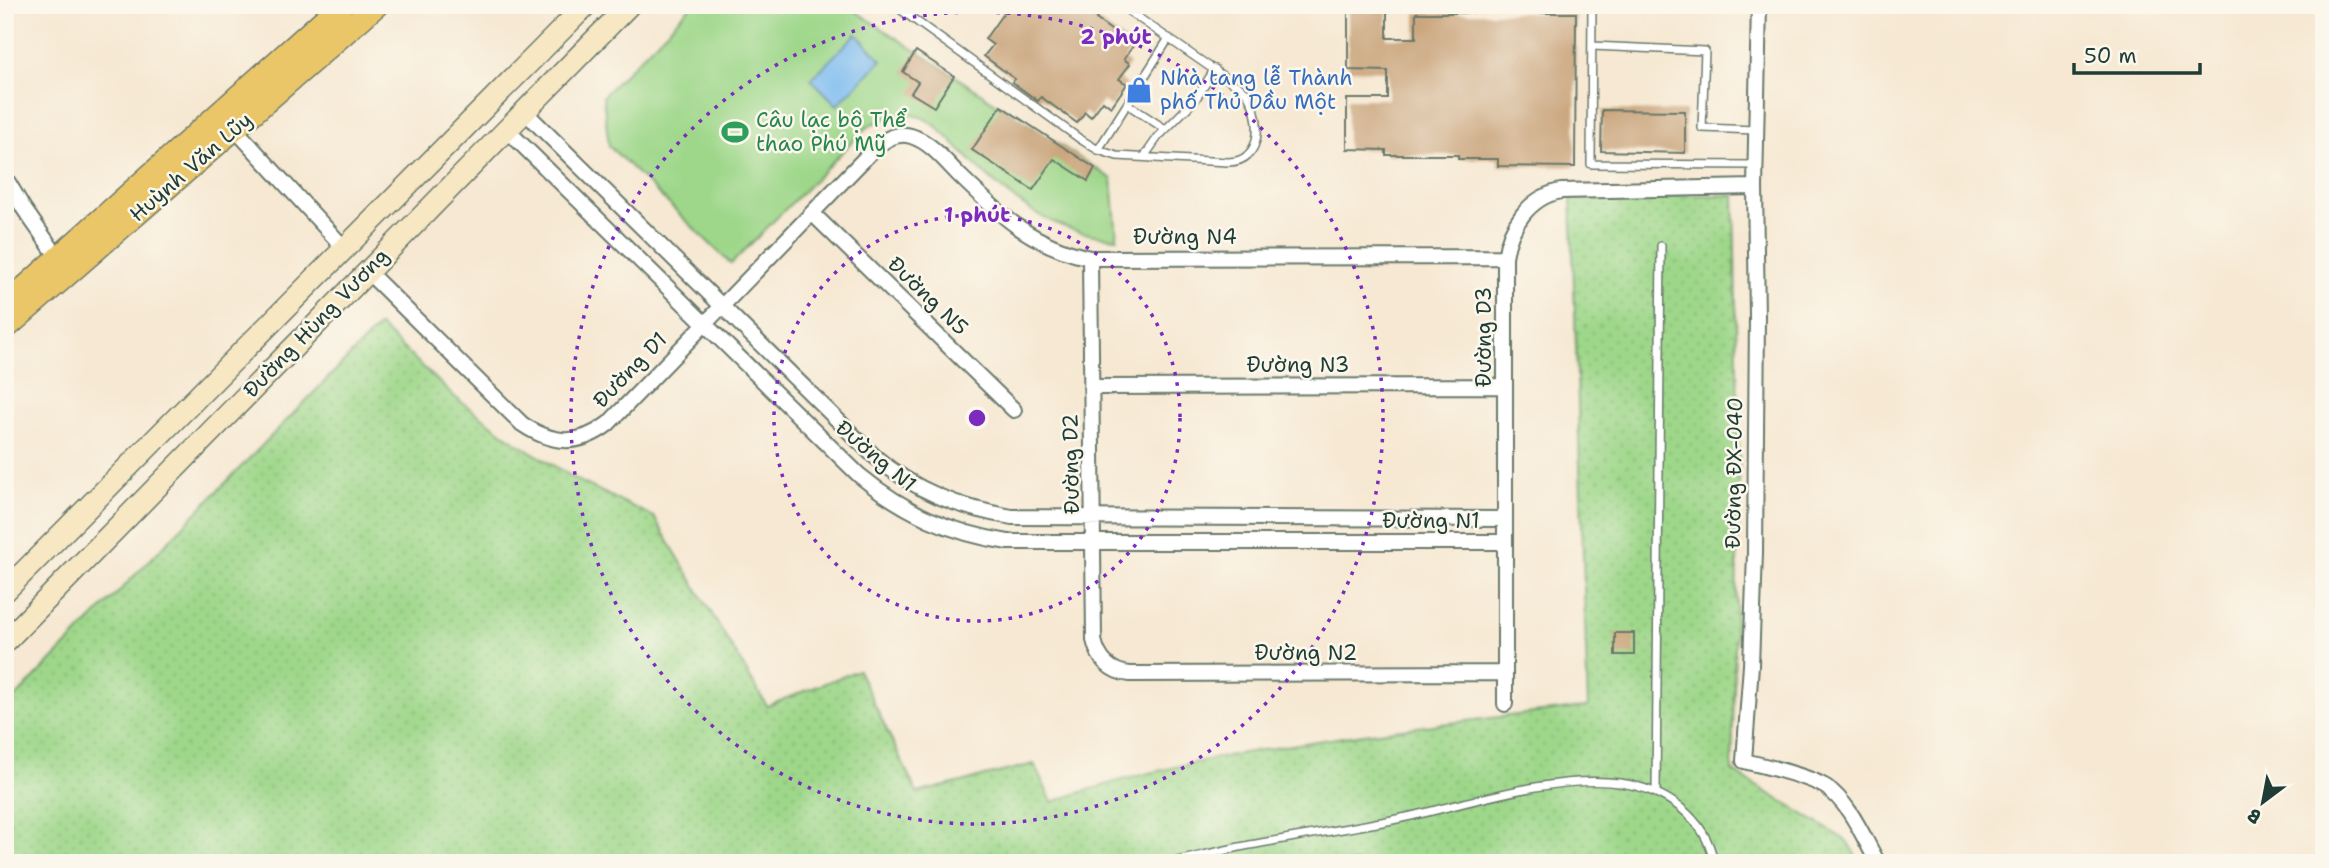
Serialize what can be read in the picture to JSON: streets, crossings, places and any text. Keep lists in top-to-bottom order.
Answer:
{
  "streets": {
    "main road": ["Huỳnh Văn Lũy", "Đường Hùng Vương"],
    "street": [
      "Đường N4",
      "Đường N5",
      "Đường D3",
      "Đường N3",
      "Đường D1",
      "Đường N1",
      "Đường D2",
      "Đường ĐX-040",
      "Đường N2"
    ]
  },
  "crossings": [
    ["Đường N4", "Đường D3"],
    ["Đường N4", "Đường D1"],
    ["Đường N4", "Đường D2"],
    ["Đường N5", "Đường D1"],
    ["Đường Hùng Vương", "Đường D1"],
    ["Đường Hùng Vương", "Đường N1"],
    ["Đường D3", "Đường N3"],
    ["Đường D3", "Đường N1"],
    ["Đường D3", "Đường ĐX-040"],
    ["Đường D3", "Đường N2"],
    ["Đường N3", "Đường D2"],
    ["Đường D1", "Đường N1"],
    ["Đường N1", "Đường D2"],
    ["Đường D2", "Đường N2"]
  ],
  "places": {
    "shop": ["Nhà tang lễ Thành phố Thủ Dầu Một"],
    "sports": ["Câu lạc bộ Thể thao Phú Mỹ"]
  },
  "scale_bar": "50 m",
  "north": "bottom left",
  "rings": ["2 phút", "1 phút"]
}
